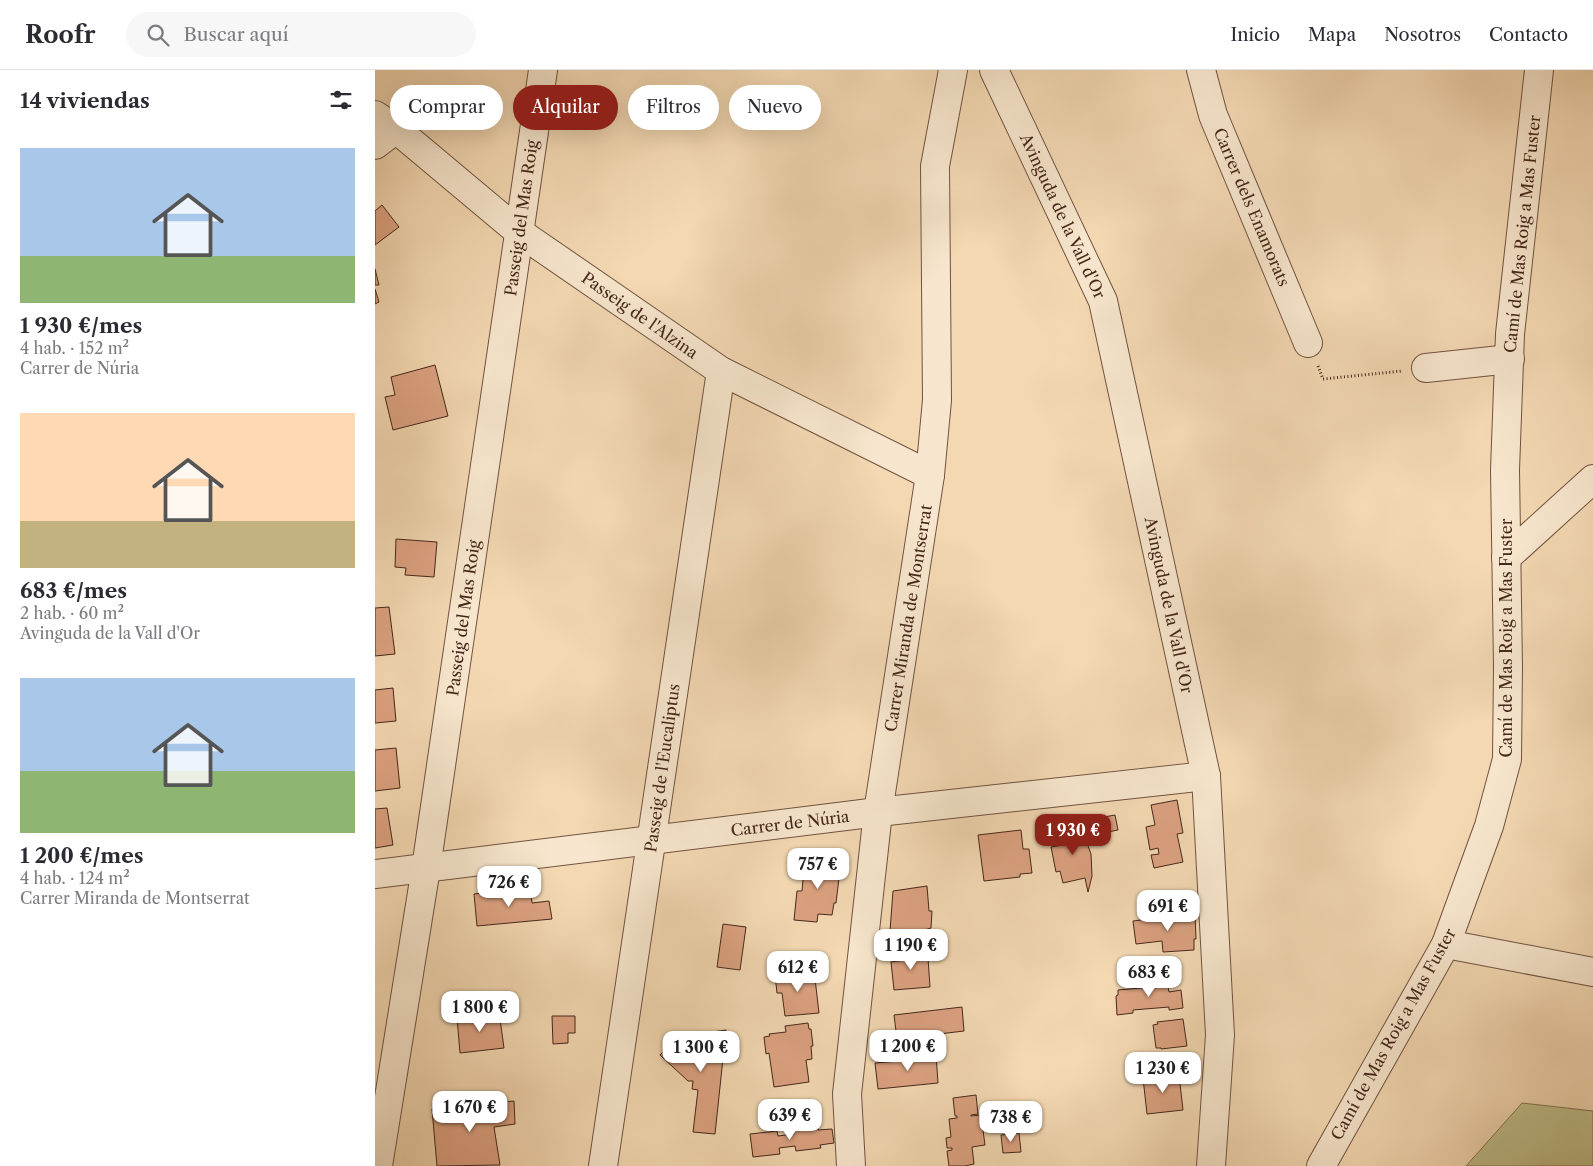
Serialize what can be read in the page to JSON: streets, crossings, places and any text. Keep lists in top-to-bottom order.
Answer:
{
  "streets": {
    "street": [
      "Carrer dels Enamorats",
      "Avinguda de la Vall d'Or",
      "Passeig del Mas Roig",
      "Camí de Mas Roig a Mas Fuster",
      "Passeig de l'Alzina",
      "Carrer Miranda de Montserrat",
      "Passeig de l'Eucaliptus",
      "Carrer de Núria"
    ]
  },
  "crossings": [
    ["Avinguda de la Vall d'Or", "Carrer de Núria"],
    ["Passeig del Mas Roig", "Passeig de l'Alzina"],
    ["Passeig del Mas Roig", "Carrer de Núria"],
    ["Passeig de l'Alzina", "Carrer Miranda de Montserrat"],
    ["Passeig de l'Alzina", "Passeig de l'Eucaliptus"],
    ["Carrer Miranda de Montserrat", "Carrer de Núria"],
    ["Passeig de l'Eucaliptus", "Carrer de Núria"]
  ],
  "page": {
    "header": "Roofr",
    "search": "Buscar aquí",
    "nav": [
      "Inicio",
      "Mapa",
      "Nosotros",
      "Contacto"
    ],
    "heading": "14 viviendas",
    "chip": [
      "Comprar",
      "Alquilar",
      "Filtros",
      "Nuevo"
    ],
    "list": [
      {
        "name": "1 930 €/mes",
        "note": "4 hab. · 152 m² · Carrer de Núria"
      },
      {
        "name": "683 €/mes",
        "note": "2 hab. · 60 m² · Avinguda de la Vall d'Or"
      },
      {
        "name": "1 200 €/mes",
        "note": "4 hab. · 124 m² · Carrer Miranda de Montserrat"
      }
    ],
    "price": [
      "1 930 €",
      "757 €",
      "726 €",
      "691 €",
      "1 190 €",
      "612 €",
      "683 €",
      "1 800 €",
      "1 200 €",
      "1 300 €",
      "1 230 €",
      "1 670 €",
      "639 €",
      "738 €"
    ]
  }
}
